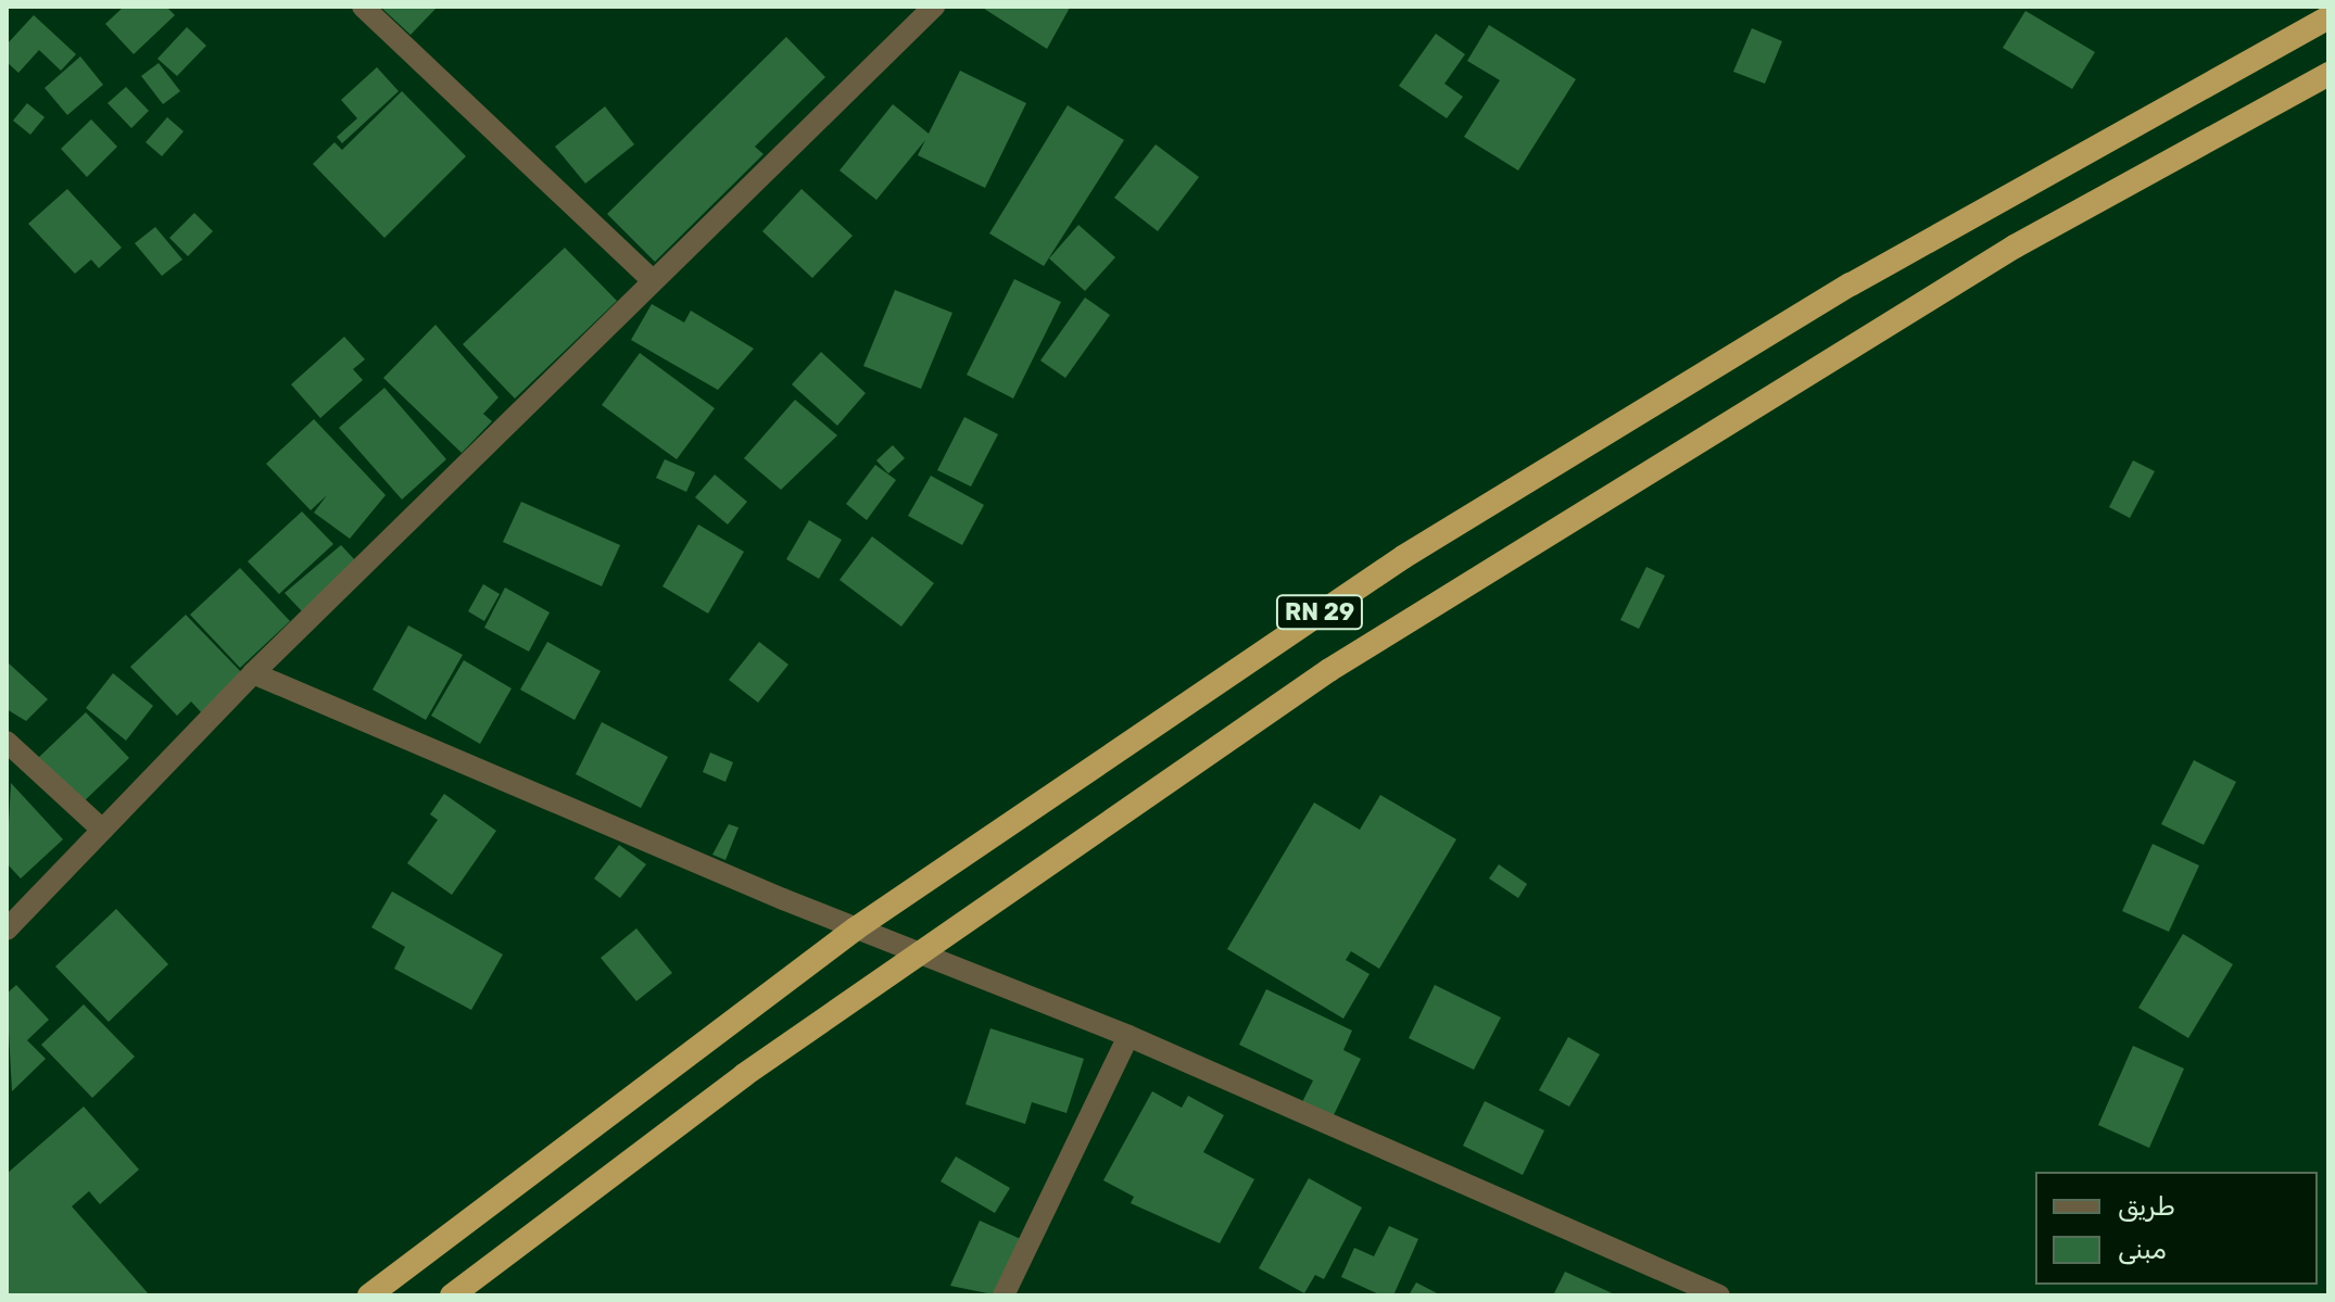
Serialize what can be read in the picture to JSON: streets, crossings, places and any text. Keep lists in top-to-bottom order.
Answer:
{
  "streets": {
    "highway": ["RN 29"]
  },
  "legend": ["طريق", "مبنى"]
}
